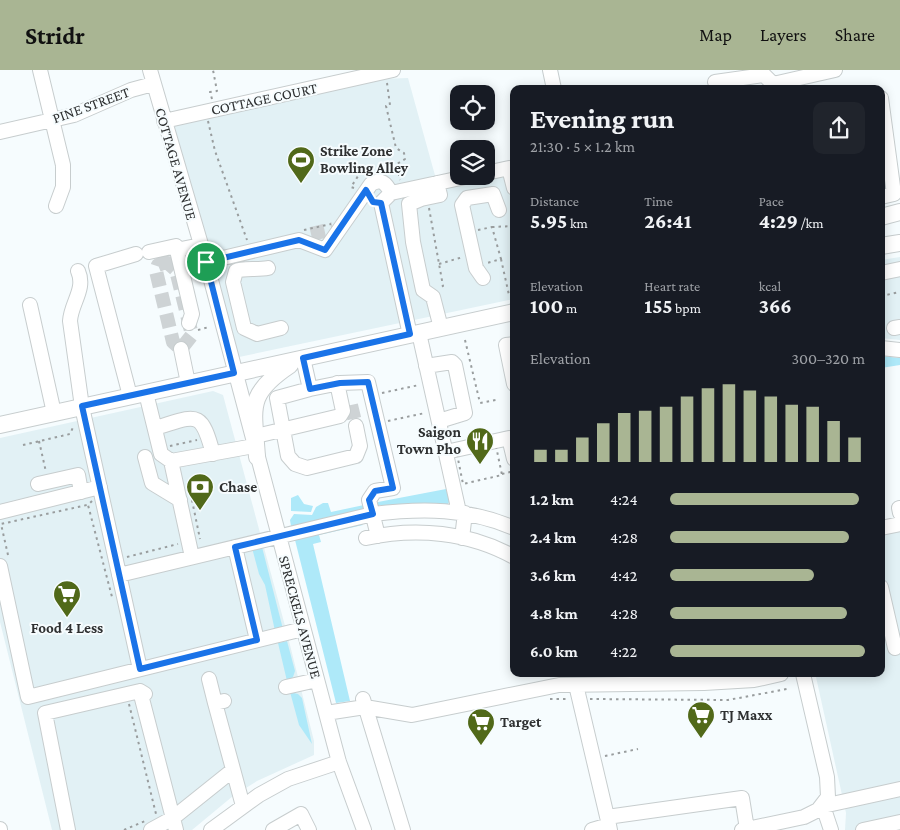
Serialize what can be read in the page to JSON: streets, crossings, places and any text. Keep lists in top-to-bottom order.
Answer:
{
  "streets": {
    "street": [
      "COTTAGE COURT",
      "PINE STREET",
      "COTTAGE AVENUE",
      "SPRECKELS AVENUE"
    ]
  },
  "crossings": [
    ["COTTAGE COURT", "COTTAGE AVENUE"],
    ["PINE STREET", "COTTAGE AVENUE"],
    ["COTTAGE AVENUE", "SPRECKELS AVENUE"]
  ],
  "places": {
    "sports": ["Strike Zone Bowling Alley"],
    "restaurant": ["Saigon Town Pho"],
    "bank": ["Chase"],
    "supermarket": ["Food 4 Less", "TJ Maxx", "Target"]
  },
  "page": {
    "header": "Stridr",
    "nav": ["Map", "Layers", "Share"],
    "heading": ["Evening run", "21:30 · 5 × 1.2 km"],
    "stats": [
      ["Distance", "5.95 km"],
      ["Time", "26:41"],
      ["Pace", "4:29 /km"],
      ["Elevation", "100 m"],
      ["Heart rate", "155 bpm"],
      ["kcal", "366"]
    ],
    "chart": ["Elevation", "300–320 m"],
    "list": [
      {
        "name": "1.2 km",
        "note": "4:24"
      },
      {
        "name": "2.4 km",
        "note": "4:28"
      },
      {
        "name": "3.6 km",
        "note": "4:42"
      },
      {
        "name": "4.8 km",
        "note": "4:28"
      },
      {
        "name": "6.0 km",
        "note": "4:22"
      }
    ]
  }
}
